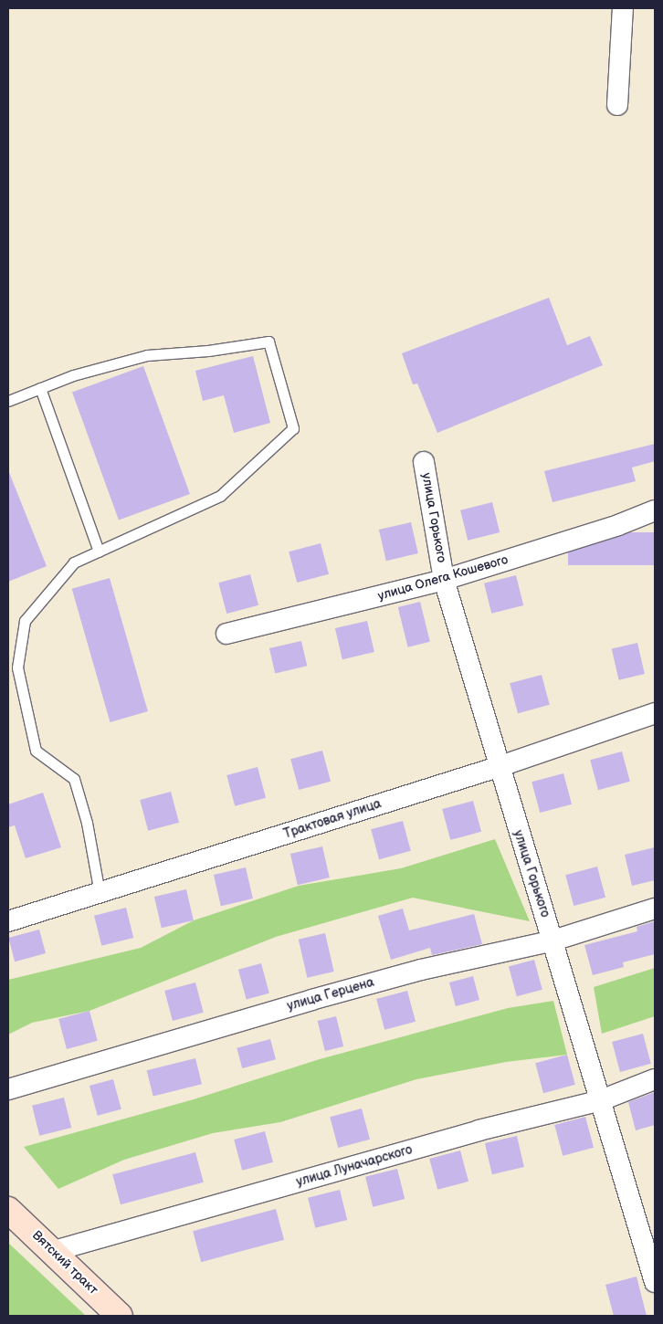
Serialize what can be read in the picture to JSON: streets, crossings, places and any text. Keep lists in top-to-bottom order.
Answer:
{
  "streets": {
    "main road": ["Вятский тракт"],
    "street": [
      "улица Горького",
      "улица Олега Кошевого",
      "Трактовая улица",
      "улица Герцена",
      "улица Луначарского"
    ]
  },
  "crossings": [
    ["улица Горького", "улица Олега Кошевого"],
    ["улица Горького", "Трактовая улица"],
    ["улица Горького", "улица Герцена"],
    ["улица Горького", "улица Луначарского"],
    ["улица Луначарского", "Вятский тракт"]
  ]
}
